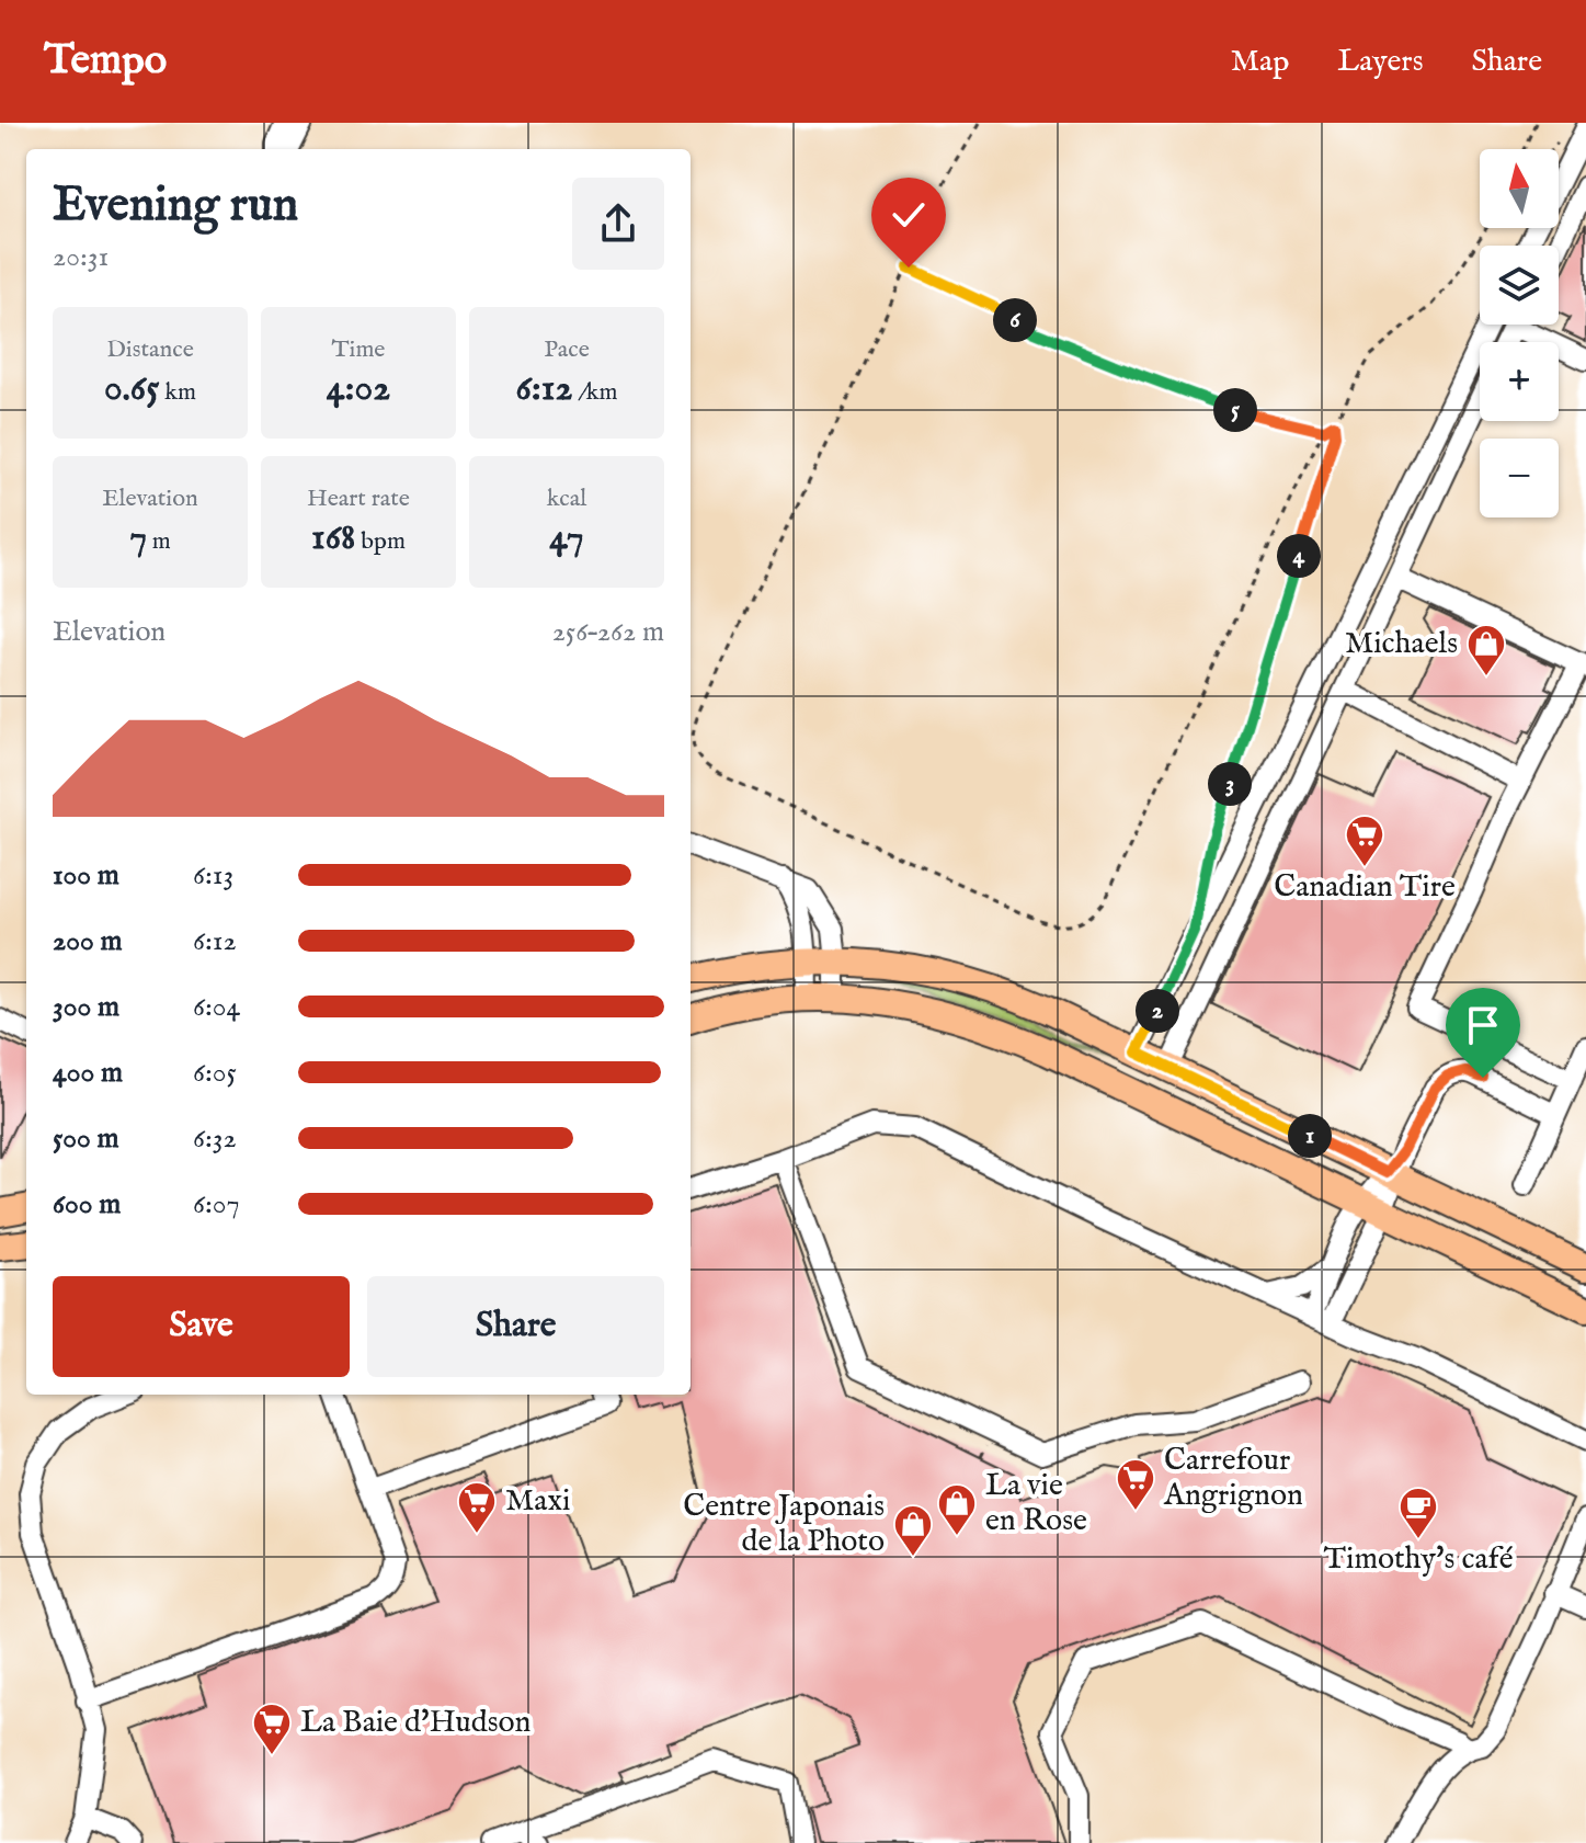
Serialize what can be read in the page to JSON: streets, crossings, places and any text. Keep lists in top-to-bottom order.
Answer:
{
  "places": {
    "shop": ["Michaels", "La vie en Rose", "Centre Japonais de la Photo"],
    "supermarket": [
      "Canadian Tire",
      "Carrefour Angrignon",
      "Maxi",
      "La Baie d'Hudson"
    ],
    "cafe": ["Timothy's café"]
  },
  "north": "top",
  "page": {
    "header": "Tempo",
    "nav": ["Map", "Layers", "Share"],
    "map_buttons": ["+", "−"],
    "heading": ["Evening run", "20:31"],
    "pins": [
      "6",
      "5",
      "4",
      "3",
      "2",
      "1"
    ],
    "stats": [
      ["Distance", "0.65 km"],
      ["Time", "4:02"],
      ["Pace", "6:12 /km"],
      ["Elevation", "7 m"],
      ["Heart rate", "168 bpm"],
      ["kcal", "47"]
    ],
    "chart": ["Elevation", "256–262 m"],
    "list": [
      {
        "name": "100 m",
        "note": "6:13"
      },
      {
        "name": "200 m",
        "note": "6:12"
      },
      {
        "name": "300 m",
        "note": "6:04"
      },
      {
        "name": "400 m",
        "note": "6:05"
      },
      {
        "name": "500 m",
        "note": "6:32"
      },
      {
        "name": "600 m",
        "note": "6:07"
      }
    ],
    "buttons": ["Save", "Share"]
  }
}
